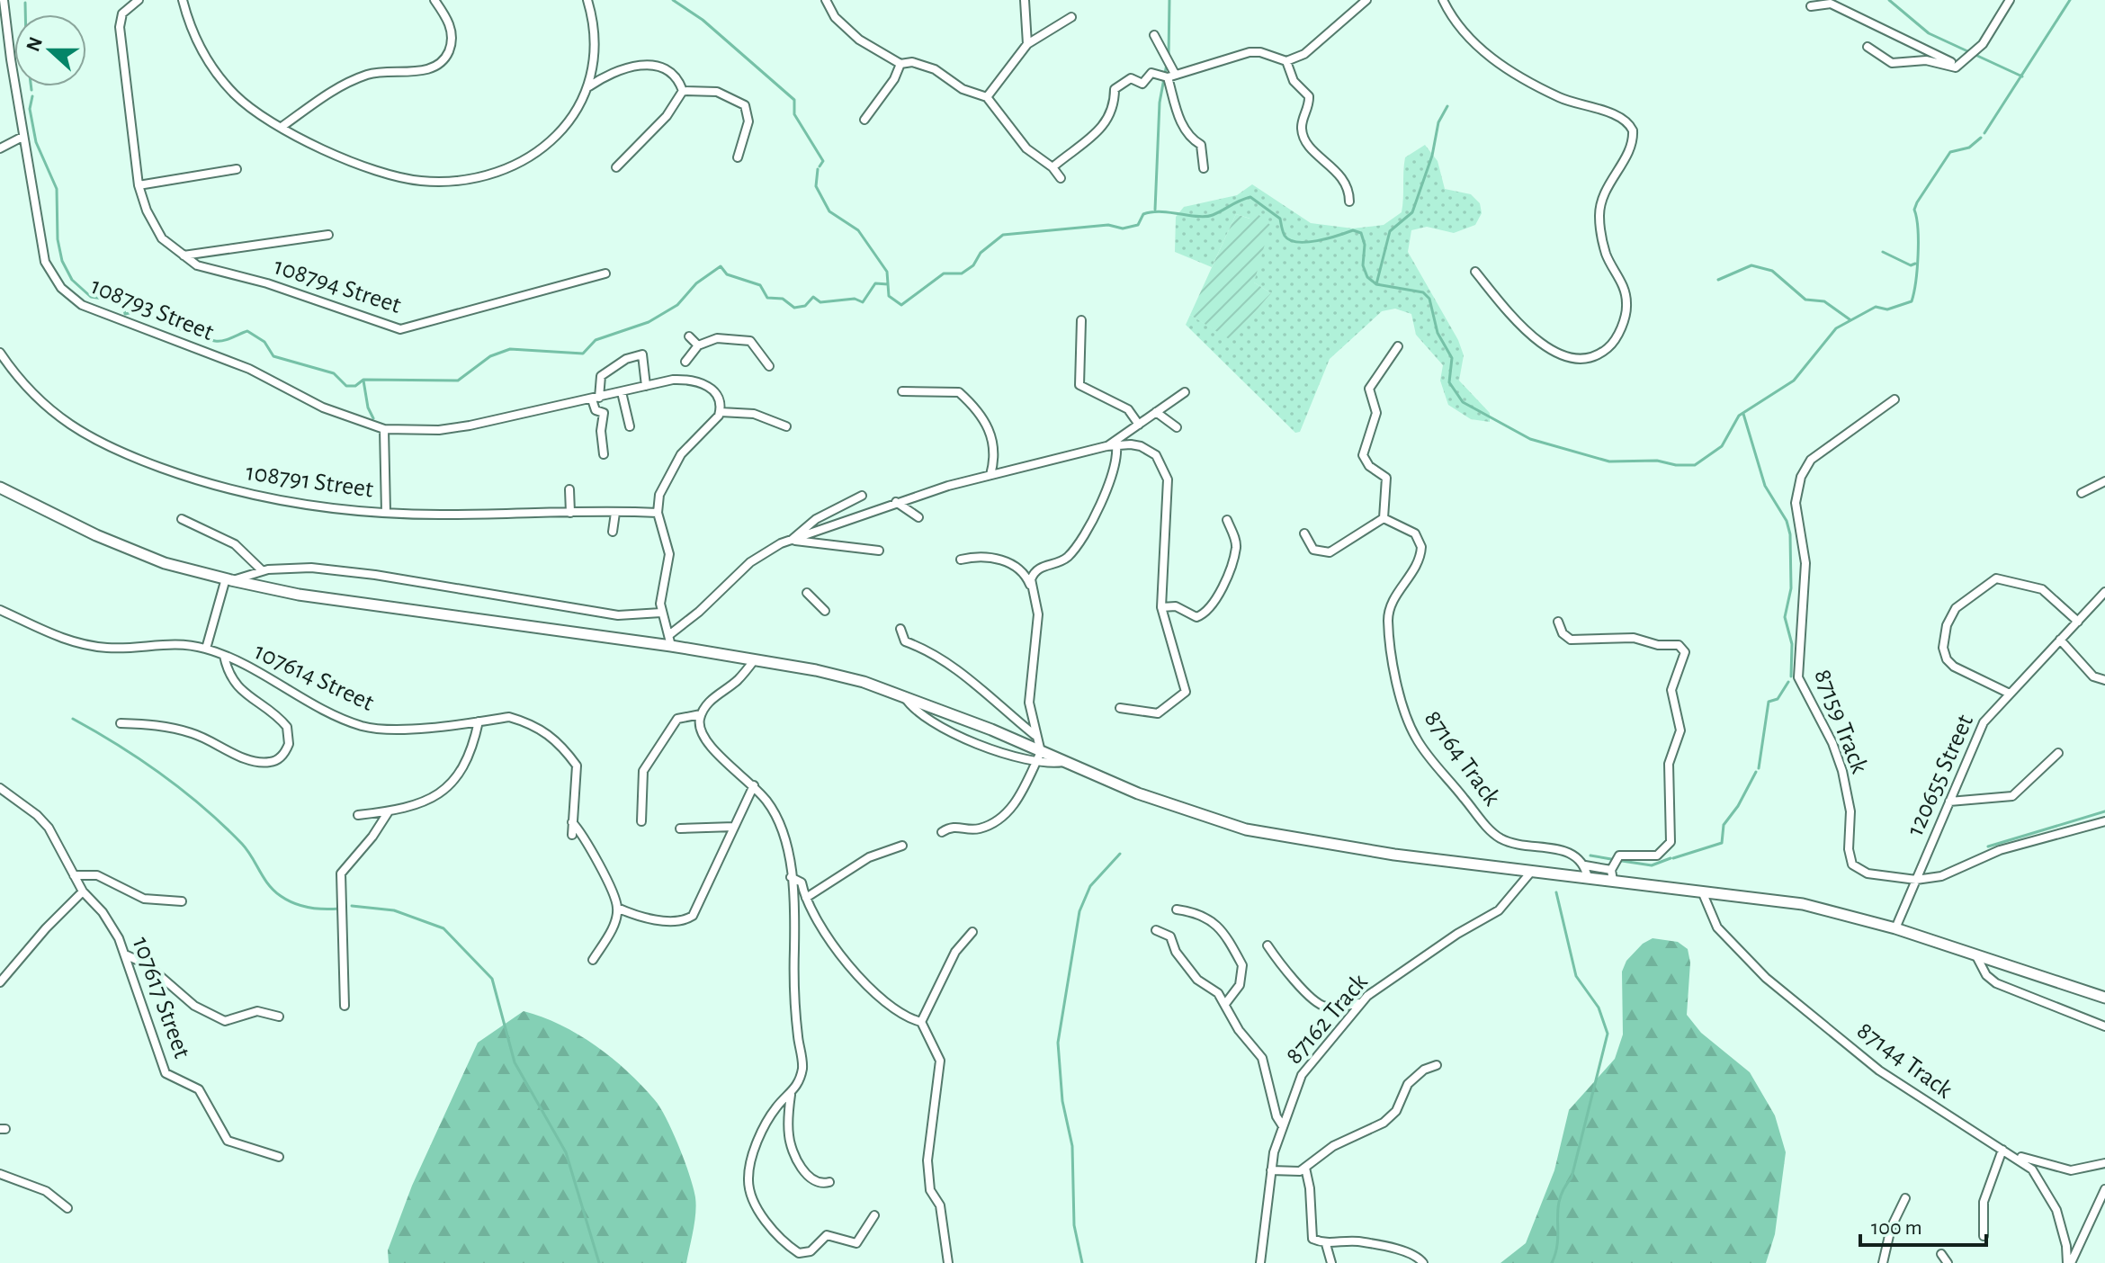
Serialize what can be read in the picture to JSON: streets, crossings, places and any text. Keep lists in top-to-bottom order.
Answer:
{
  "streets": {
    "street": [
      "108794 Street",
      "108793 Street",
      "108791 Street",
      "107614 Street",
      "87159 Track",
      "87164 Track",
      "120655 Street",
      "107617 Street",
      "87162 Track",
      "87144 Track"
    ]
  },
  "crossings": [
    ["87159 Track", "120655 Street"]
  ],
  "scale_bar": "100 m",
  "north": "left"
}
